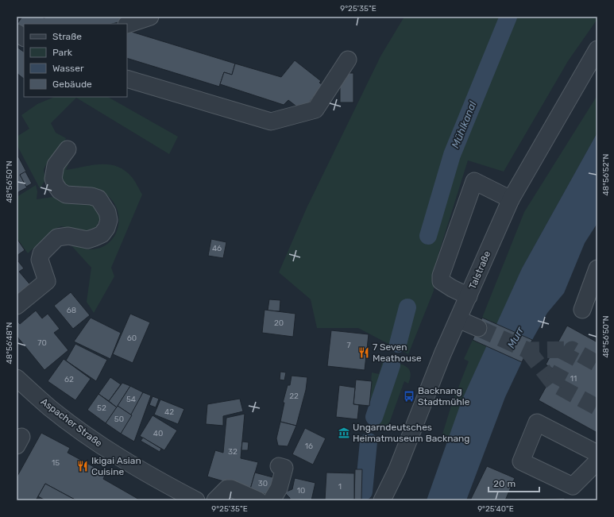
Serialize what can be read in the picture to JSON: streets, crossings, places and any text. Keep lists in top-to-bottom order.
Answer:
{
  "streets": {
    "street": ["Talstraße", "Aspacher Straße"]
  },
  "water": ["Mühlkanal", "Murr"],
  "places": {
    "restaurant": ["7 Seven Meathouse", "Ikigai Asian Cuisine"],
    "bus stop": ["Backnang Stadtmühle"],
    "museum": ["Ungarndeutsches Heimatmuseum Backnang"]
  },
  "house_numbers": [
    "46",
    "68",
    "20",
    "60",
    "70",
    "7",
    "11",
    "62",
    "22",
    "54",
    "52",
    "42",
    "50",
    "40",
    "16",
    "32",
    "15",
    "30",
    "1",
    "10"
  ],
  "legend": [
    "Straße",
    "Park",
    "Wasser",
    "Gebäude"
  ],
  "scale_bar": "20 m",
  "coordinates": [
    "9°25'35\"E",
    "48°56'52\"N",
    "48°56'50\"N",
    "48°56'48\"N",
    "9°25'40\"E"
  ]
}
